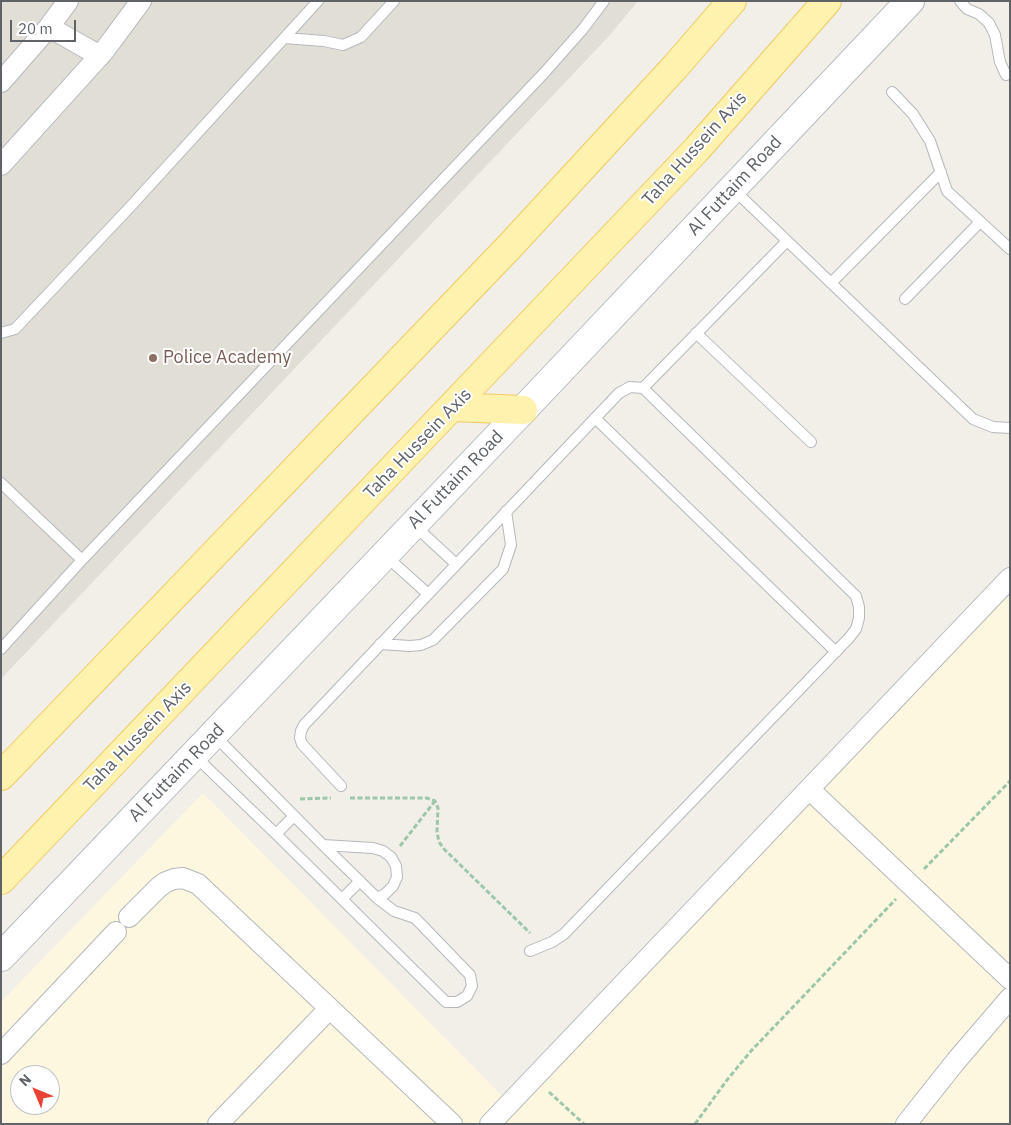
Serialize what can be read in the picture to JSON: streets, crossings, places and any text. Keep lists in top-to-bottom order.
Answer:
{
  "streets": {
    "main road": ["Taha Hussein Axis"],
    "street": ["Al Futtaim Road"]
  },
  "places": ["Police Academy"],
  "scale_bar": "20 m",
  "north": "top left"
}
